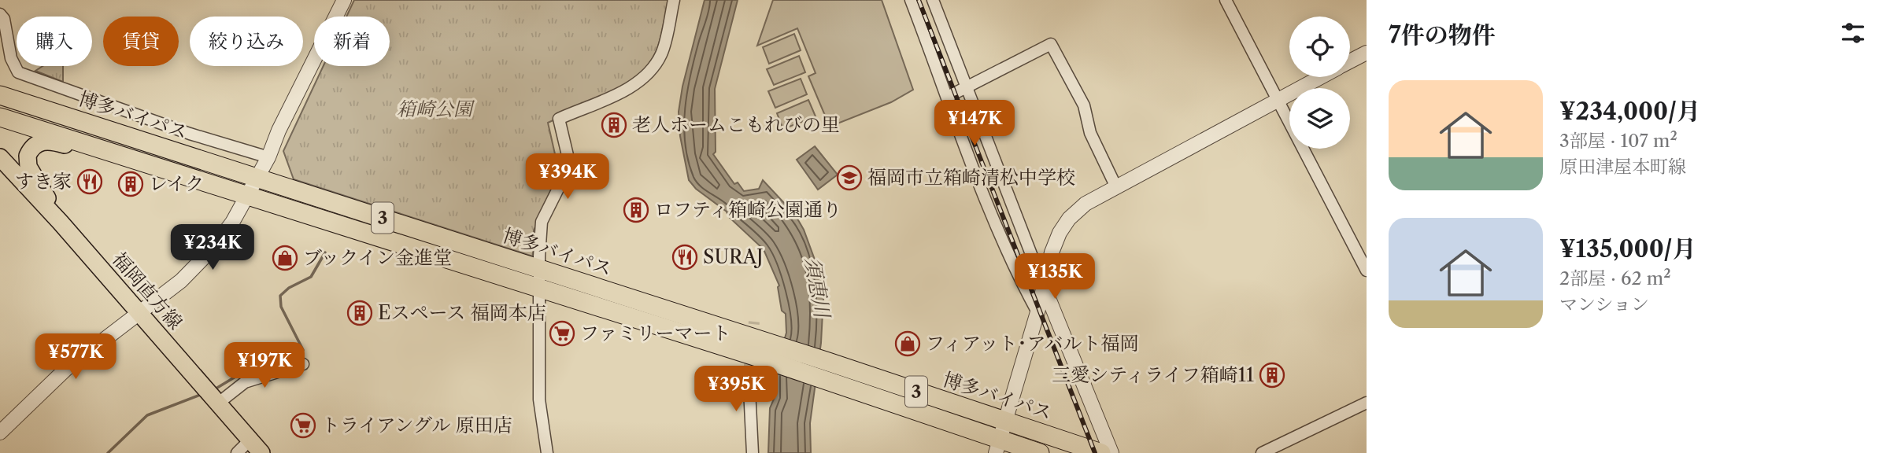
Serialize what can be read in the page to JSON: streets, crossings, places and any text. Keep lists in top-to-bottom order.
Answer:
{
  "streets": {
    "highway": ["博多バイパス", "3"],
    "main road": ["福岡直方線"]
  },
  "water": ["須恵川"],
  "parks": ["箱崎公園"],
  "places": {
    "building": [
      "老人ホームこもれびの里",
      "レイク",
      "ロフティ箱崎公園通り",
      "Eスペース 福岡本店",
      "三愛シティライフ箱崎11"
    ],
    "school or university": ["福岡市立箱崎清松中学校"],
    "restaurant": ["すき家", "SURAJ"],
    "shop": ["ブックイン金進堂", "フィアット･アバルト福岡"],
    "supermarket": ["ファミリーマート", "トライアングル 原田店"]
  },
  "page": {
    "heading": "7件の物件",
    "chip": [
      "購入",
      "賃貸",
      "絞り込み",
      "新着"
    ],
    "list": [
      {
        "name": "¥234,000/月",
        "note": "3部屋 · 107 m² · 原田津屋本町線"
      },
      {
        "name": "¥135,000/月",
        "note": "2部屋 · 62 m² · マンション"
      }
    ],
    "price": [
      "¥147K",
      "¥394K",
      "¥234K",
      "¥135K",
      "¥577K",
      "¥197K",
      "¥395K"
    ]
  }
}
